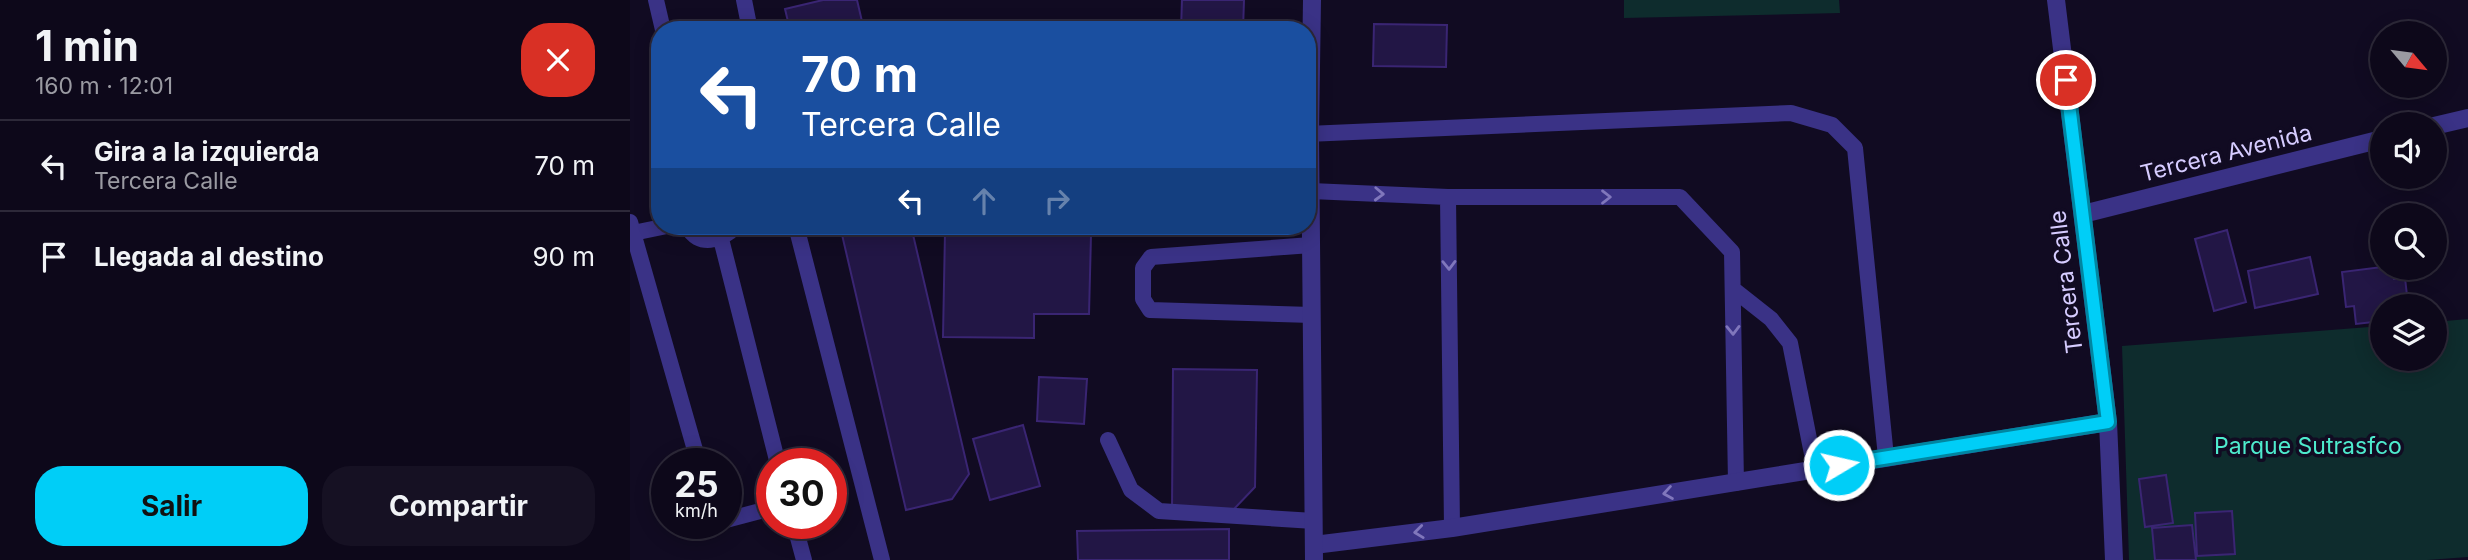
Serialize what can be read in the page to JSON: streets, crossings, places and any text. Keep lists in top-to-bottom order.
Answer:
{
  "streets": {
    "street": ["Tercera Avenida", "Tercera Calle"]
  },
  "crossings": [
    ["Tercera Avenida", "Tercera Calle"]
  ],
  "parks": ["Parque Sutrasfco"],
  "north": "bottom right",
  "page": {
    "heading": ["1 min", "160 m · 12:01"],
    "turn": ["70 m", "Tercera Calle"],
    "list": [
      {
        "name": "Gira a la izquierda",
        "note": "Tercera Calle",
        "value": "70 m"
      },
      {
        "name": "Llegada al destino",
        "value": "90 m"
      }
    ],
    "speed": "25 km/h",
    "limit": "30",
    "buttons": ["Salir", "Compartir"]
  }
}
